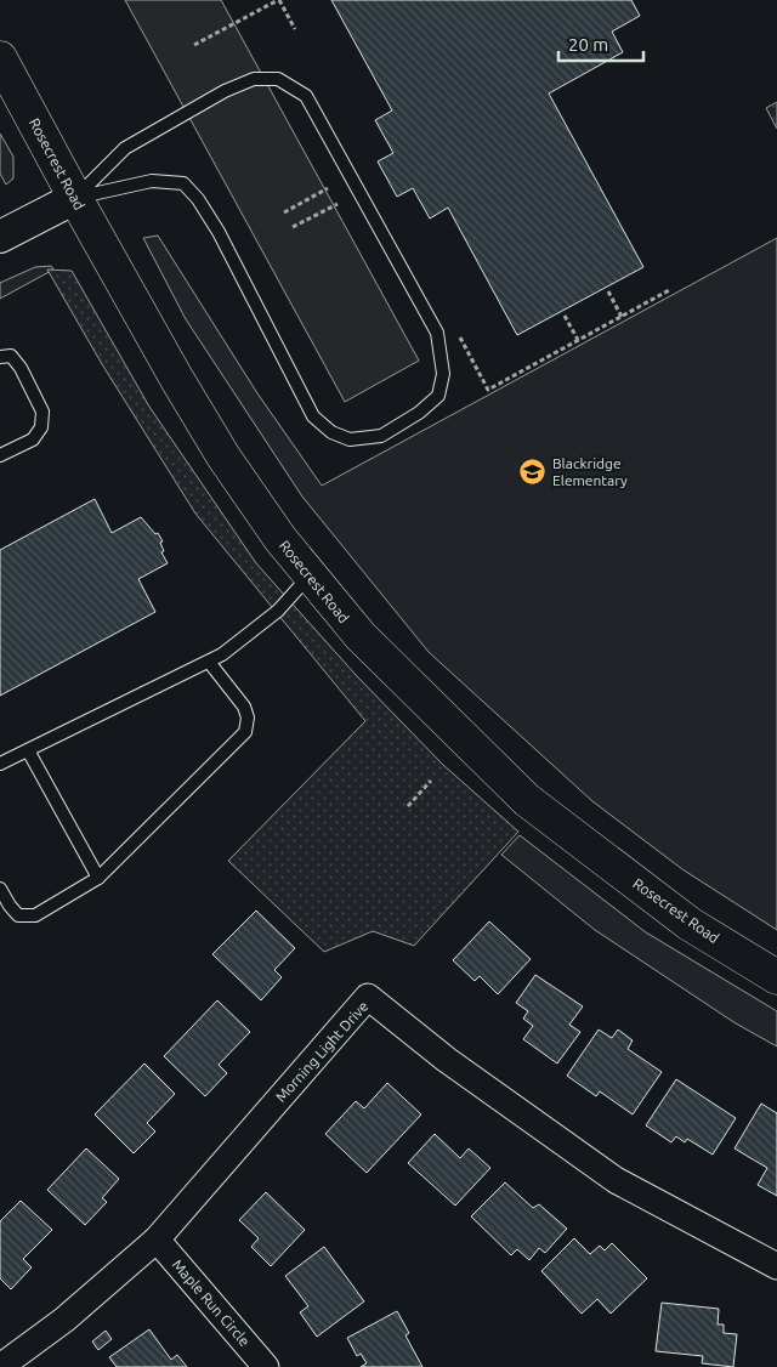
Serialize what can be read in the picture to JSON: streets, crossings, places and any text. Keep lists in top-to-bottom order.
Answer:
{
  "streets": {
    "main road": ["Rosecrest Road"],
    "street": ["Morning Light Drive", "Maple Run Circle"]
  },
  "crossings": [
    ["Morning Light Drive", "Maple Run Circle"]
  ],
  "places": {
    "school or university": ["Blackridge Elementary"]
  },
  "scale_bar": "20 m"
}
